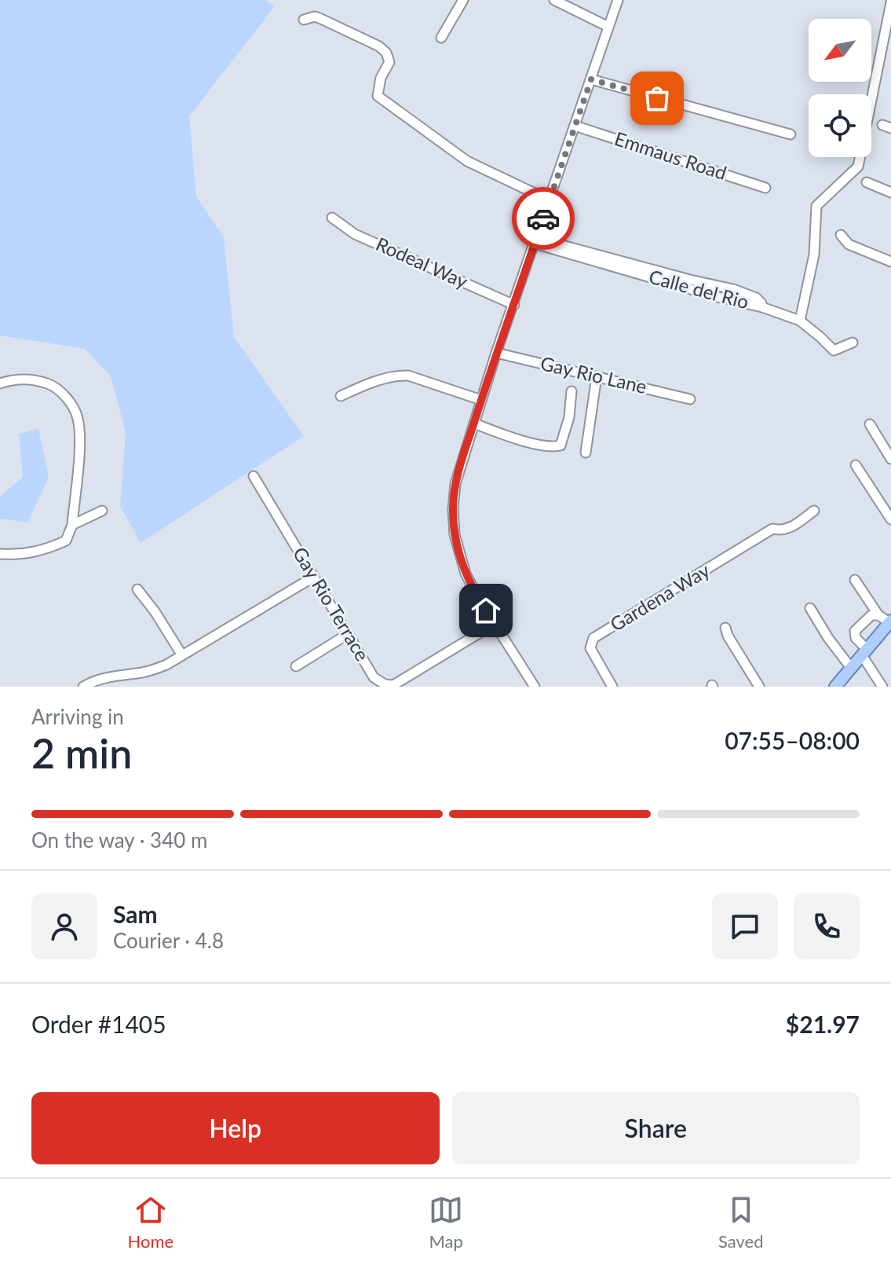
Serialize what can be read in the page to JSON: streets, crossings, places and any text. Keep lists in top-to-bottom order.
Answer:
{
  "streets": {
    "street": [
      "Emmaus Road",
      "Rodeal Way",
      "Calle del Rio",
      "Gay Rio Lane",
      "Gardena Way",
      "Gay Rio Terrace"
    ]
  },
  "north": "bottom left",
  "page": {
    "heading": ["2 min", "Arriving in", "07:55–08:00"],
    "panel": [
      "Sam",
      "Courier · 4.8",
      "Order #1405",
      "$21.97"
    ],
    "bar": "On the way · 340 m",
    "buttons": ["Help", "Share"],
    "tabs": ["Home", "Map", "Saved"]
  }
}
